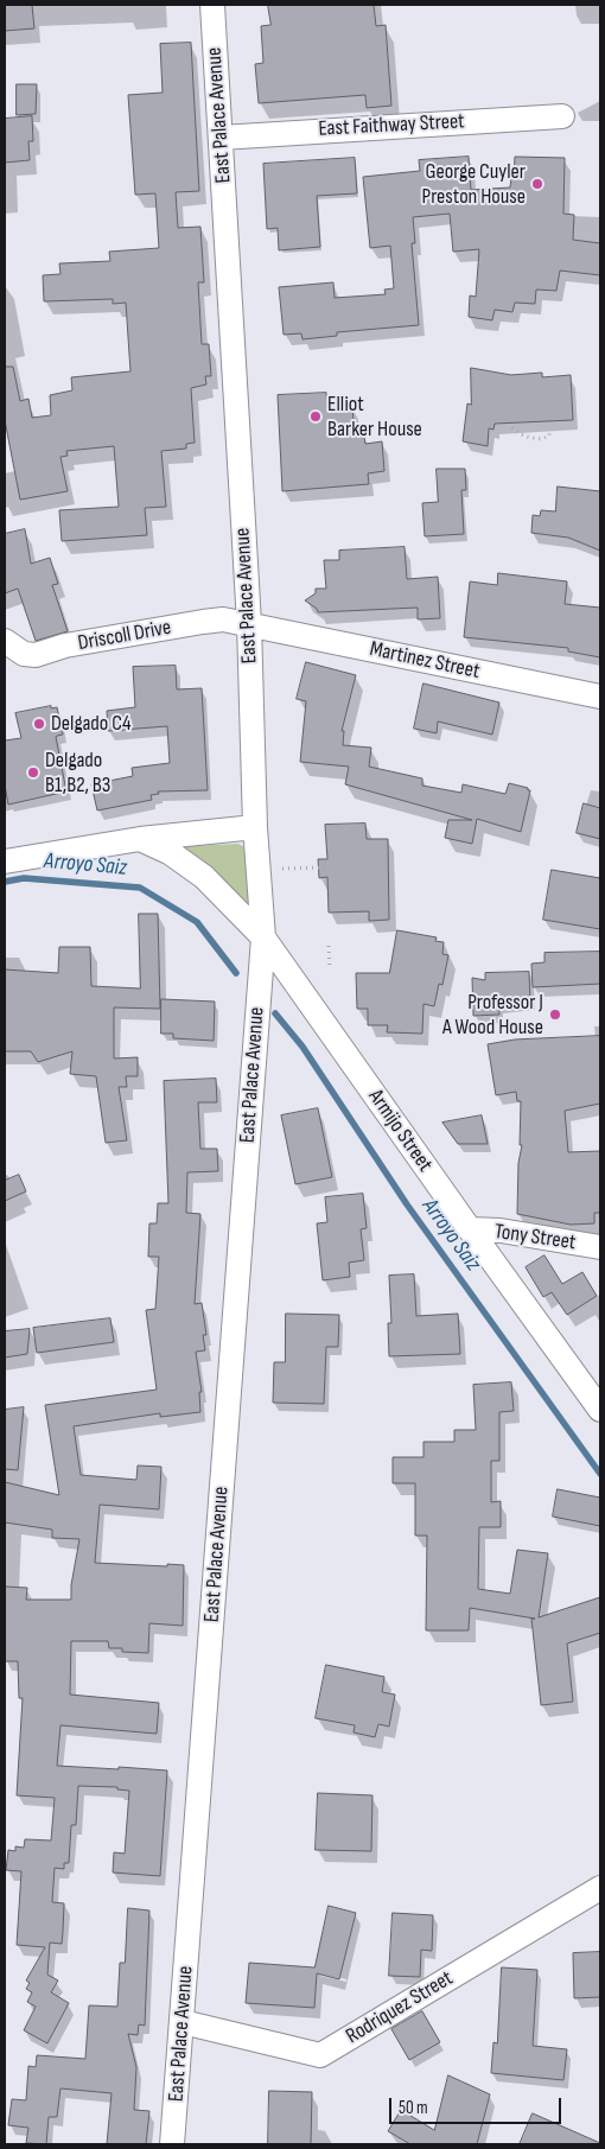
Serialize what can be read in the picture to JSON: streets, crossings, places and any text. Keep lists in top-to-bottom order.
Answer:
{
  "streets": {
    "street": [
      "East Palace Avenue",
      "East Faithway Street",
      "Driscoll Drive",
      "Martinez Street",
      "Armijo Street",
      "Tony Street",
      "Rodriquez Street"
    ]
  },
  "crossings": [
    ["East Palace Avenue", "East Faithway Street"],
    ["East Palace Avenue", "Driscoll Drive"],
    ["East Palace Avenue", "Martinez Street"],
    ["East Palace Avenue", "Armijo Street"],
    ["East Palace Avenue", "Rodriquez Street"],
    ["Driscoll Drive", "Martinez Street"],
    ["Armijo Street", "Tony Street"]
  ],
  "water": ["Arroyo Saiz"],
  "places": [
    "George Cuyler Preston House",
    "Elliot Barker House",
    "Delgado C4",
    "Delgado B1,B2, B3",
    "Professor J A Wood House"
  ],
  "scale_bar": "50 m"
}
